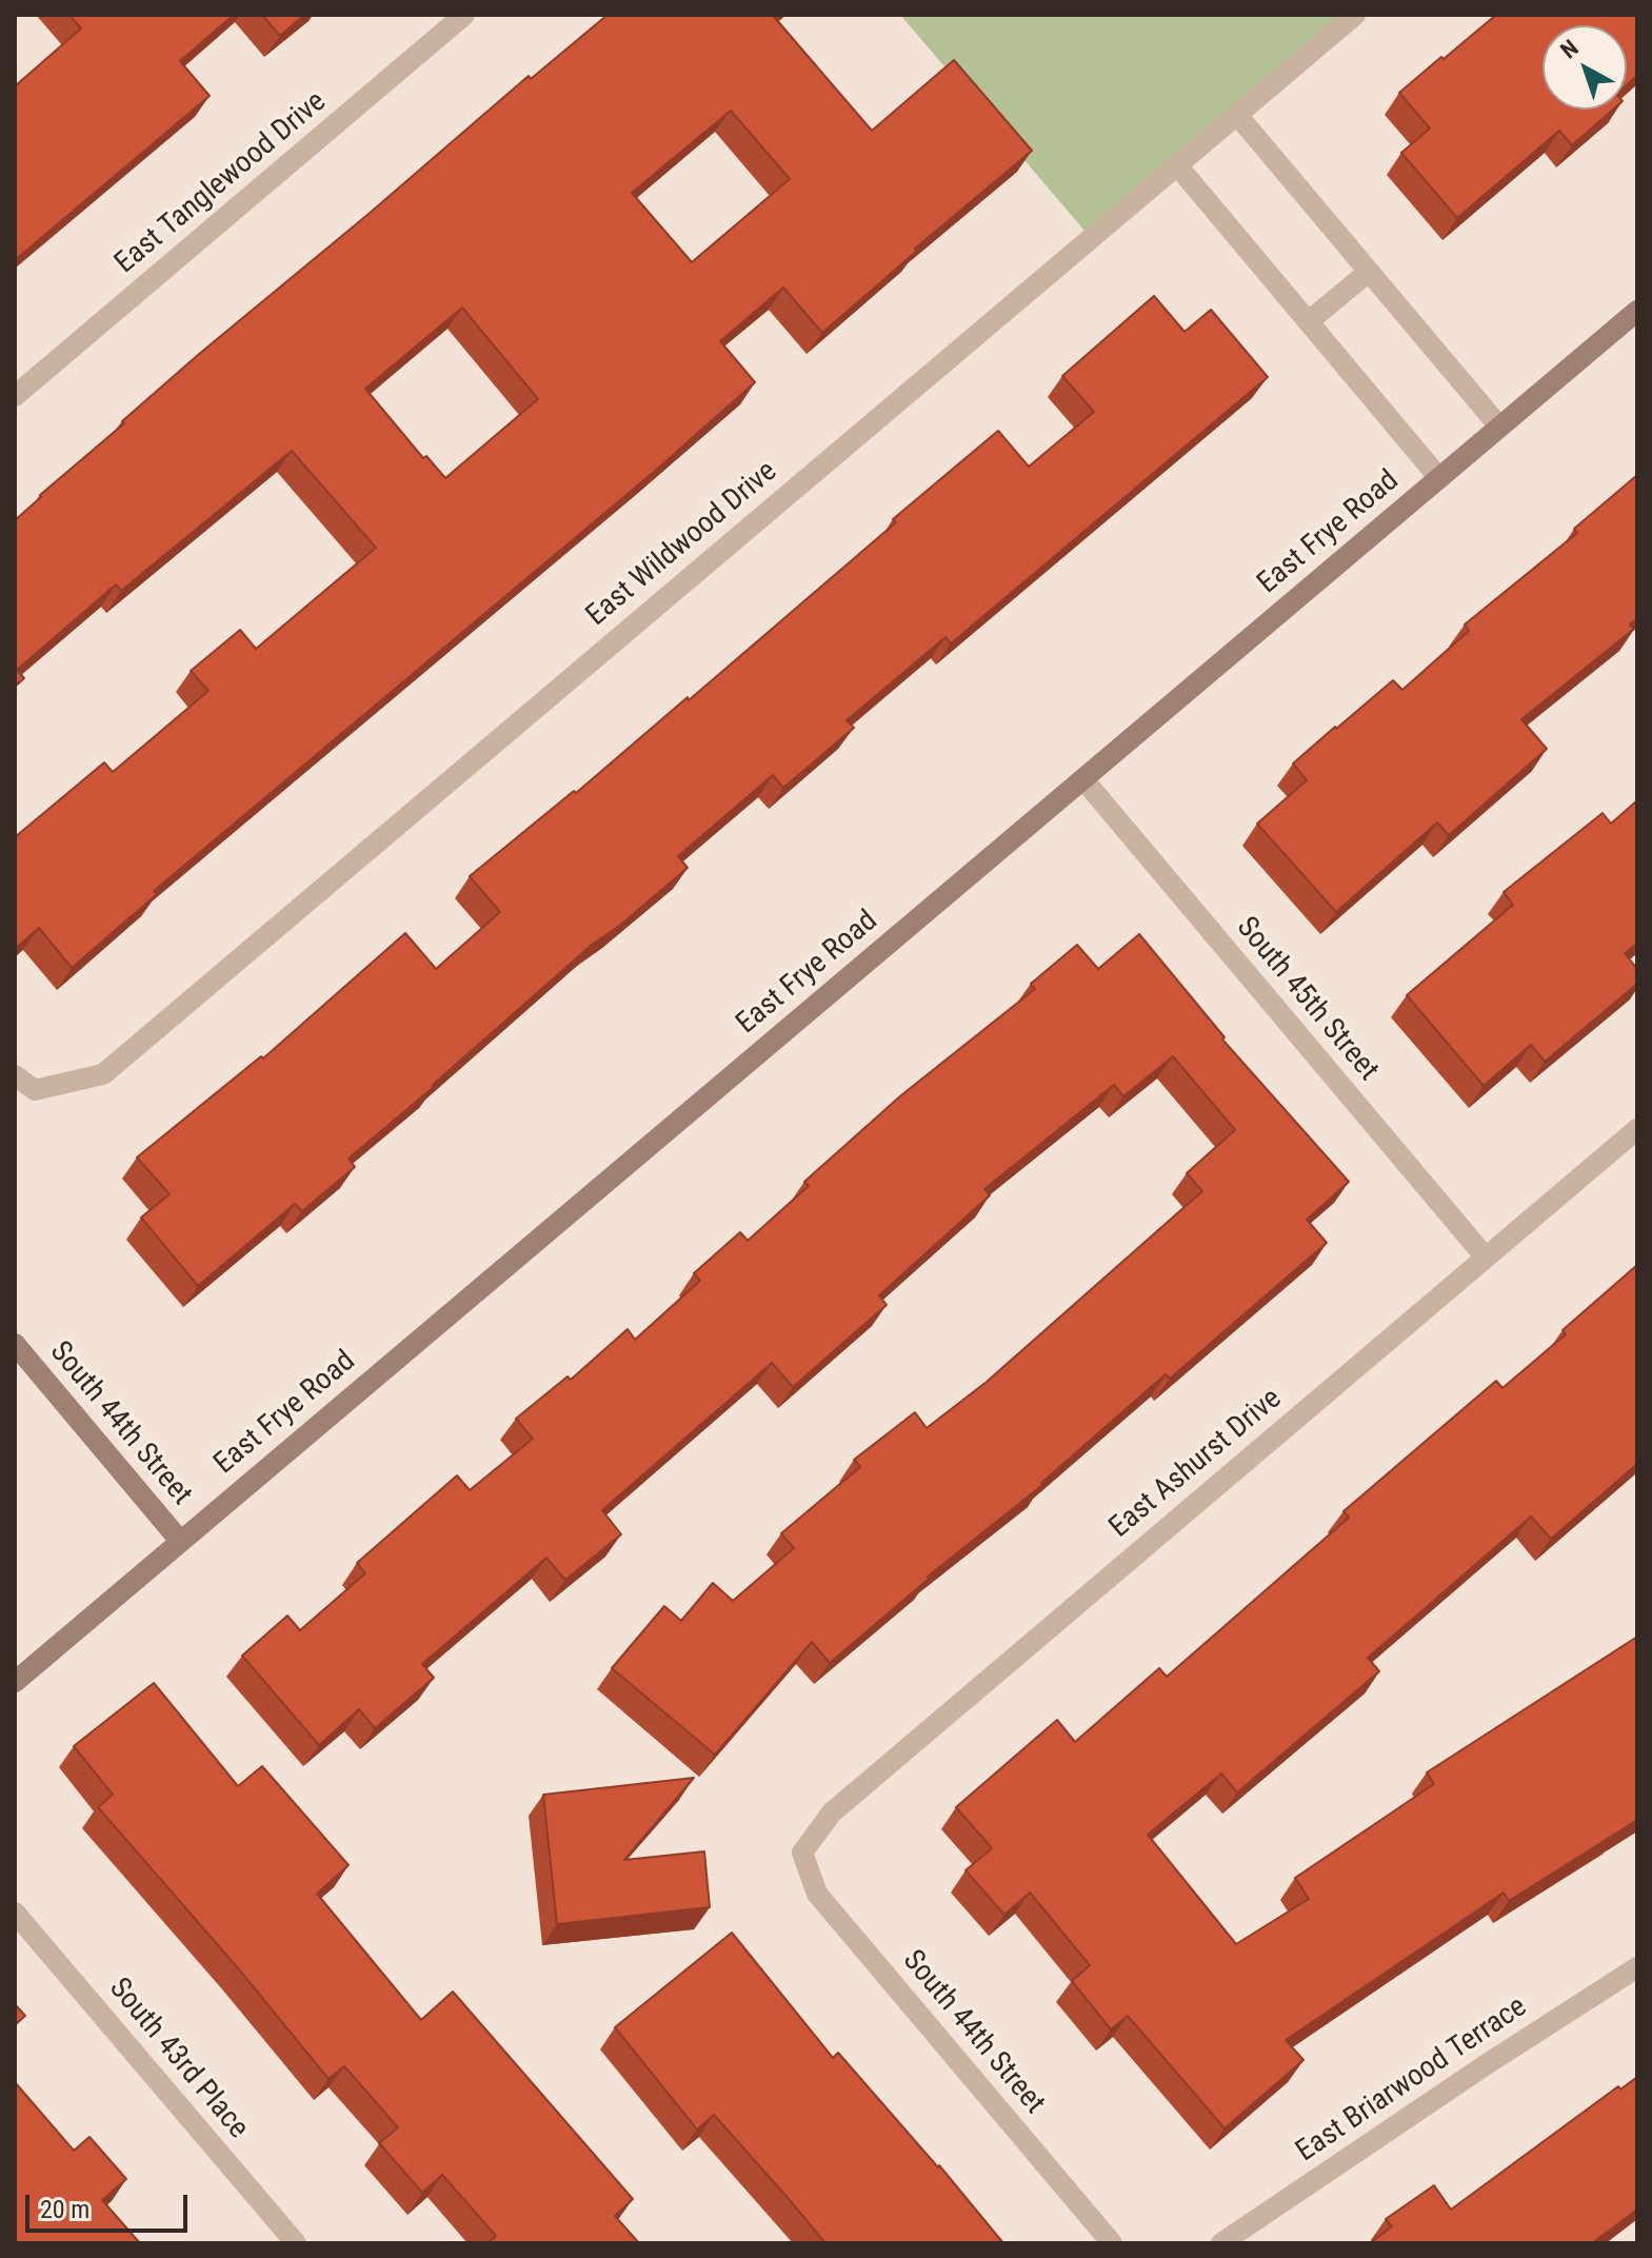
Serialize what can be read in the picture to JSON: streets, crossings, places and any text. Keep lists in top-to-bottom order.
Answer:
{
  "streets": {
    "street": [
      "East Tanglewood Drive",
      "East Frye Road",
      "East Wildwood Drive",
      "South 45th Street",
      "South 44th Street",
      "East Ashurst Drive",
      "South 43rd Place",
      "East Briarwood Terrace"
    ]
  },
  "crossings": [
    ["East Frye Road", "South 45th Street"],
    ["East Frye Road", "South 44th Street"],
    ["South 45th Street", "East Ashurst Drive"],
    ["South 44th Street", "East Ashurst Drive"]
  ],
  "scale_bar": "20 m",
  "north": "top left"
}
